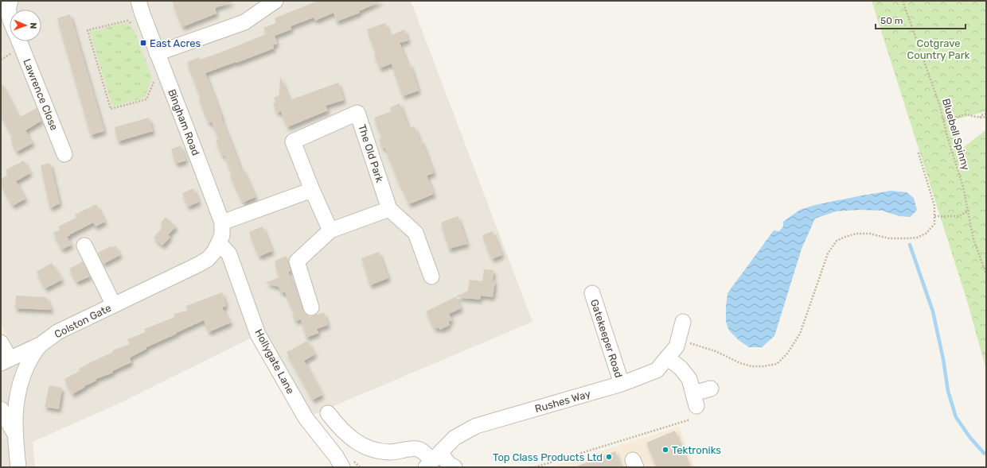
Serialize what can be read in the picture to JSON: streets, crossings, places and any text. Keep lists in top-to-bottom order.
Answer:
{
  "streets": {
    "street": [
      "Lawrence Close",
      "Bingham Road",
      "The Old Park",
      "Colston Gate",
      "Gatekeeper Road",
      "Hollygate Lane",
      "Rushes Way"
    ],
    "path": ["Bluebell Spinny"]
  },
  "crossings": [
    ["Bingham Road", "Colston Gate"],
    ["Bingham Road", "Hollygate Lane"],
    ["Colston Gate", "Hollygate Lane"],
    ["Gatekeeper Road", "Rushes Way"]
  ],
  "parks": ["Cotgrave Country Park"],
  "places": {
    "transit": ["East Acres"],
    "other": ["Tektroniks", "Top Class Products Ltd"]
  },
  "scale_bar": "50 m",
  "north": "right"
}
